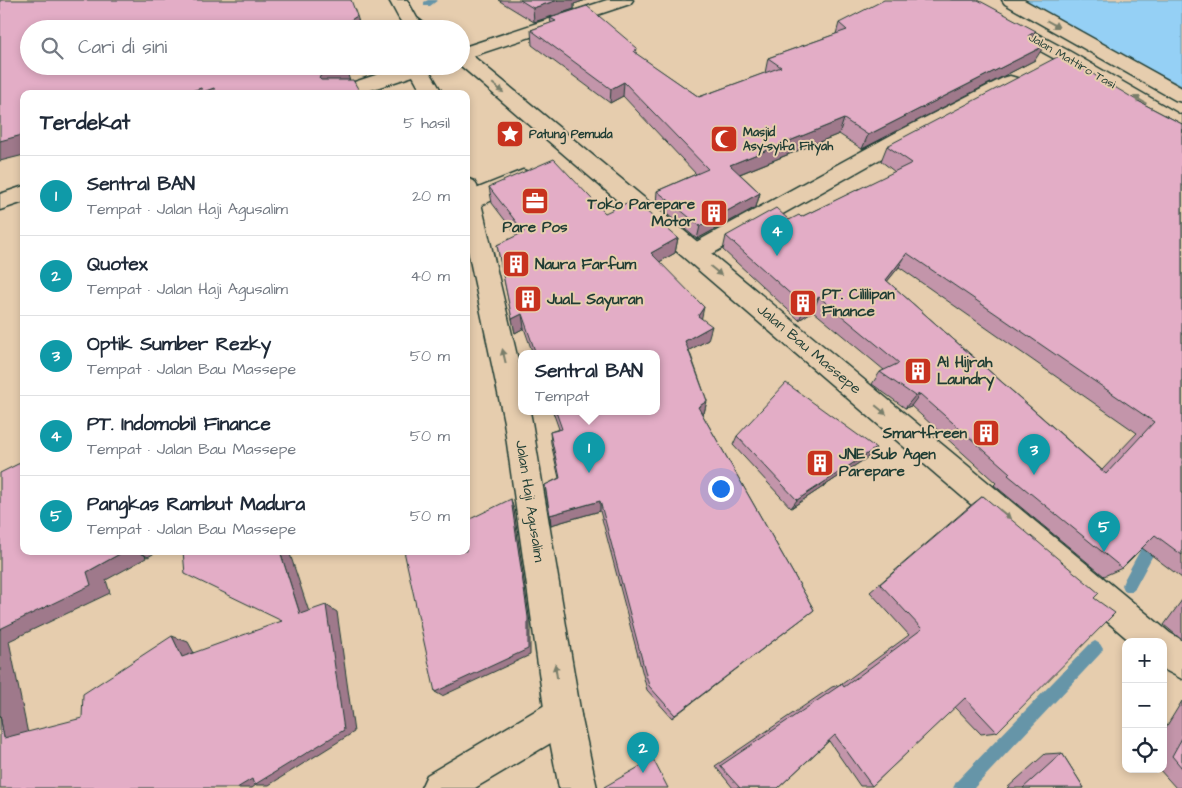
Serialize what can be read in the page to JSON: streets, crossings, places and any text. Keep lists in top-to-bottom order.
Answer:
{
  "streets": {
    "main road": ["Jalan Mattiro Tasi", "Jalan Bau Massepe", "Jalan Haji Agusalim"]
  },
  "one_way": ["Jalan Bau Massepe", "Jalan Haji Agusalim"],
  "places": {
    "place": ["Patung Pemuda"],
    "mosque": ["Masjid Asy-syifa Fityah"],
    "office": ["Pare Pos"],
    "building": [
      "Toko Parepare Motor",
      "Naura Farfum",
      "JuaL Sayuran",
      "PT. Cililipan Finance",
      "Al Hijrah Laundry",
      "Smartfreen",
      "JNE Sub Agen Parepare"
    ]
  },
  "page": {
    "search": "Cari di sini",
    "heading": ["Terdekat", "5 hasil"],
    "list": [
      {
        "mark": "1",
        "name": "Sentral BAN",
        "note": "Tempat · Jalan Haji Agusalim",
        "value": "20 m"
      },
      {
        "mark": "2",
        "name": "Quotex",
        "note": "Tempat · Jalan Haji Agusalim",
        "value": "40 m"
      },
      {
        "mark": "3",
        "name": "Optik Sumber Rezky",
        "note": "Tempat · Jalan Bau Massepe",
        "value": "50 m"
      },
      {
        "mark": "4",
        "name": "PT. Indomobil Finance",
        "note": "Tempat · Jalan Bau Massepe",
        "value": "50 m"
      },
      {
        "mark": "5",
        "name": "Pangkas Rambut Madura",
        "note": "Tempat · Jalan Bau Massepe",
        "value": "50 m"
      }
    ],
    "pins": [
      "4",
      "1",
      "3",
      "5",
      "2"
    ],
    "popup": ["Sentral BAN", "Tempat"],
    "map_buttons": ["+", "−"]
  }
}
